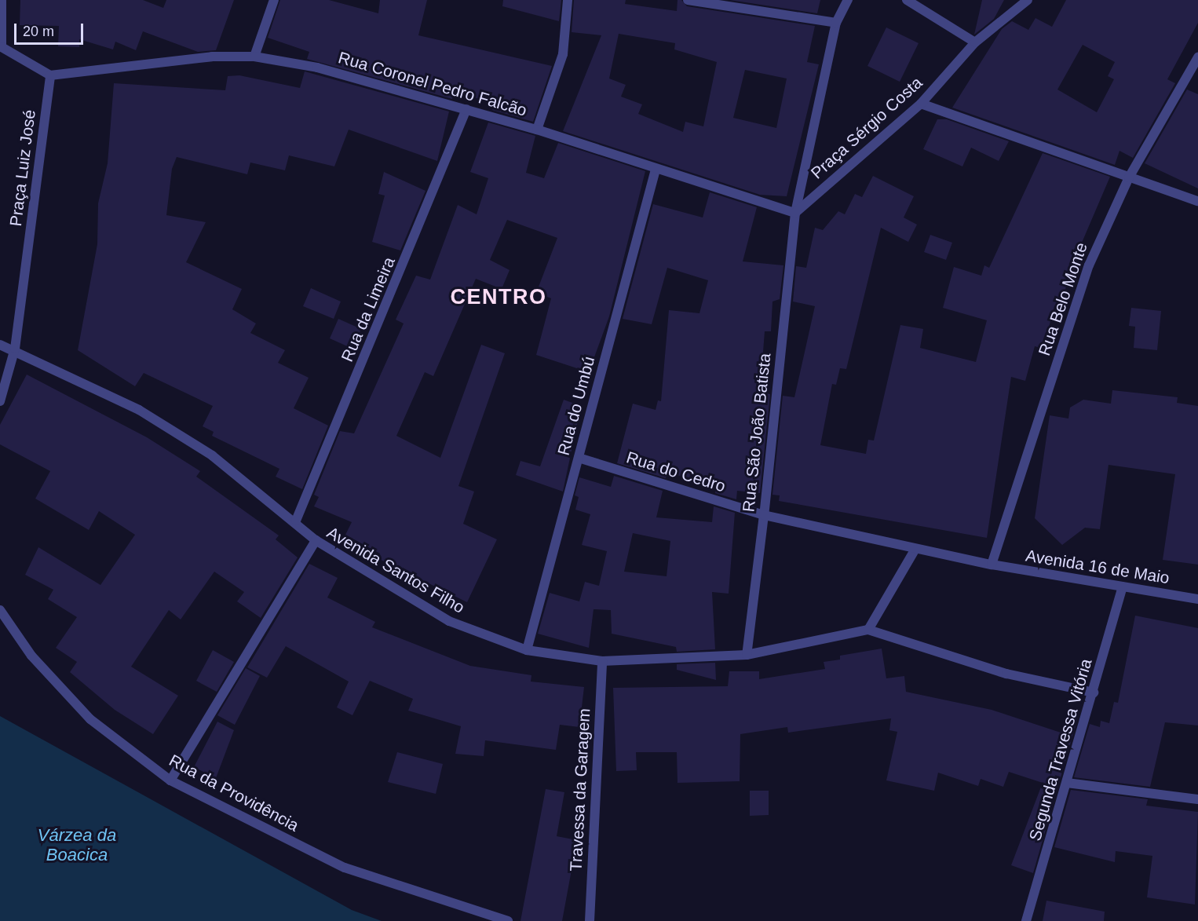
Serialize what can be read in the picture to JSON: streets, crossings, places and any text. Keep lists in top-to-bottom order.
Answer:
{
  "streets": {
    "street": [
      "Rua Coronel Pedro Falcão",
      "Praça Sérgio Costa",
      "Praça Luiz José",
      "Rua Belo Monte",
      "Rua da Limeira",
      "Rua do Umbú",
      "Rua São João Batista",
      "Rua do Cedro",
      "Avenida 16 de Maio",
      "Avenida Santos Filho",
      "Segunda Travessa Vitória",
      "Travessa da Garagem",
      "Rua da Providência"
    ]
  },
  "crossings": [
    ["Rua Coronel Pedro Falcão", "Praça Sérgio Costa"],
    ["Rua Coronel Pedro Falcão", "Praça Luiz José"],
    ["Rua Coronel Pedro Falcão", "Rua da Limeira"],
    ["Rua Coronel Pedro Falcão", "Rua do Umbú"],
    ["Rua Coronel Pedro Falcão", "Rua São João Batista"],
    ["Praça Sérgio Costa", "Rua São João Batista"],
    ["Praça Luiz José", "Avenida Santos Filho"],
    ["Rua Belo Monte", "Avenida 16 de Maio"],
    ["Rua da Limeira", "Avenida Santos Filho"],
    ["Rua do Umbú", "Rua do Cedro"],
    ["Rua do Umbú", "Avenida Santos Filho"],
    ["Rua São João Batista", "Rua do Cedro"],
    ["Rua São João Batista", "Avenida Santos Filho"],
    ["Rua do Cedro", "Avenida 16 de Maio"],
    ["Avenida 16 de Maio", "Segunda Travessa Vitória"],
    ["Avenida Santos Filho", "Travessa da Garagem"]
  ],
  "districts": ["CENTRO"],
  "water": ["Várzea da Boacica"],
  "scale_bar": "20 m"
}
